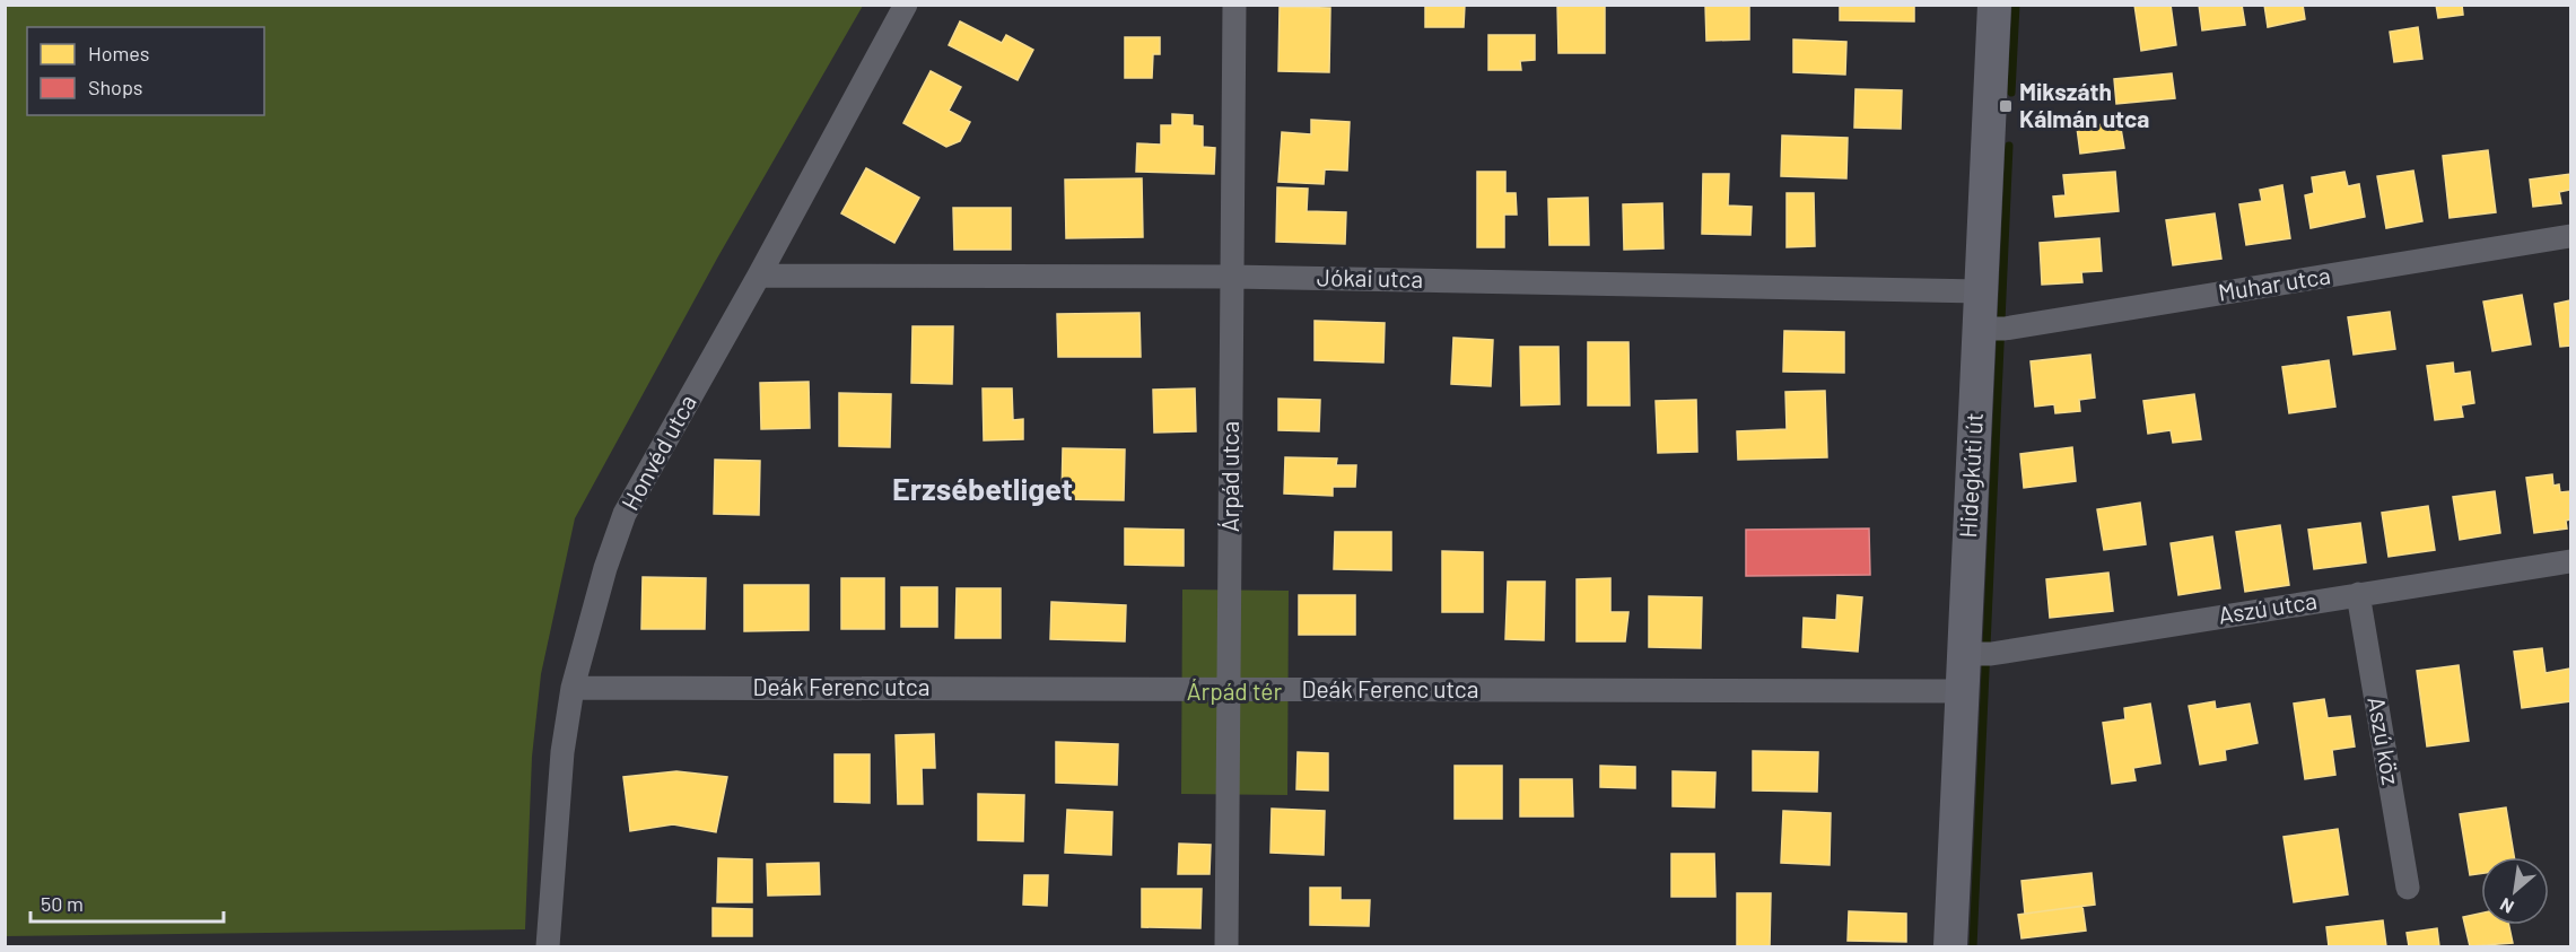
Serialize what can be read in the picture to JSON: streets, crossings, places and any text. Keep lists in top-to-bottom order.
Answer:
{
  "streets": {
    "main road": ["Hidegkúti út"],
    "street": [
      "Jókai utca",
      "Muhar utca",
      "Honvéd utca",
      "Árpád utca",
      "Aszú utca",
      "Deák Ferenc utca",
      "Aszú köz"
    ]
  },
  "crossings": [
    ["Jókai utca", "Honvéd utca"],
    ["Jókai utca", "Hidegkúti út"],
    ["Jókai utca", "Árpád utca"],
    ["Muhar utca", "Hidegkúti út"],
    ["Honvéd utca", "Deák Ferenc utca"],
    ["Hidegkúti út", "Aszú utca"],
    ["Hidegkúti út", "Deák Ferenc utca"],
    ["Árpád utca", "Deák Ferenc utca"],
    ["Aszú utca", "Aszú köz"]
  ],
  "districts": ["Erzsébetliget"],
  "parks": ["Árpád tér"],
  "places": {
    "transit": ["Mikszáth Kálmán utca"]
  },
  "legend": ["Homes", "Shops"],
  "scale_bar": "50 m",
  "north": "bottom left"
}
